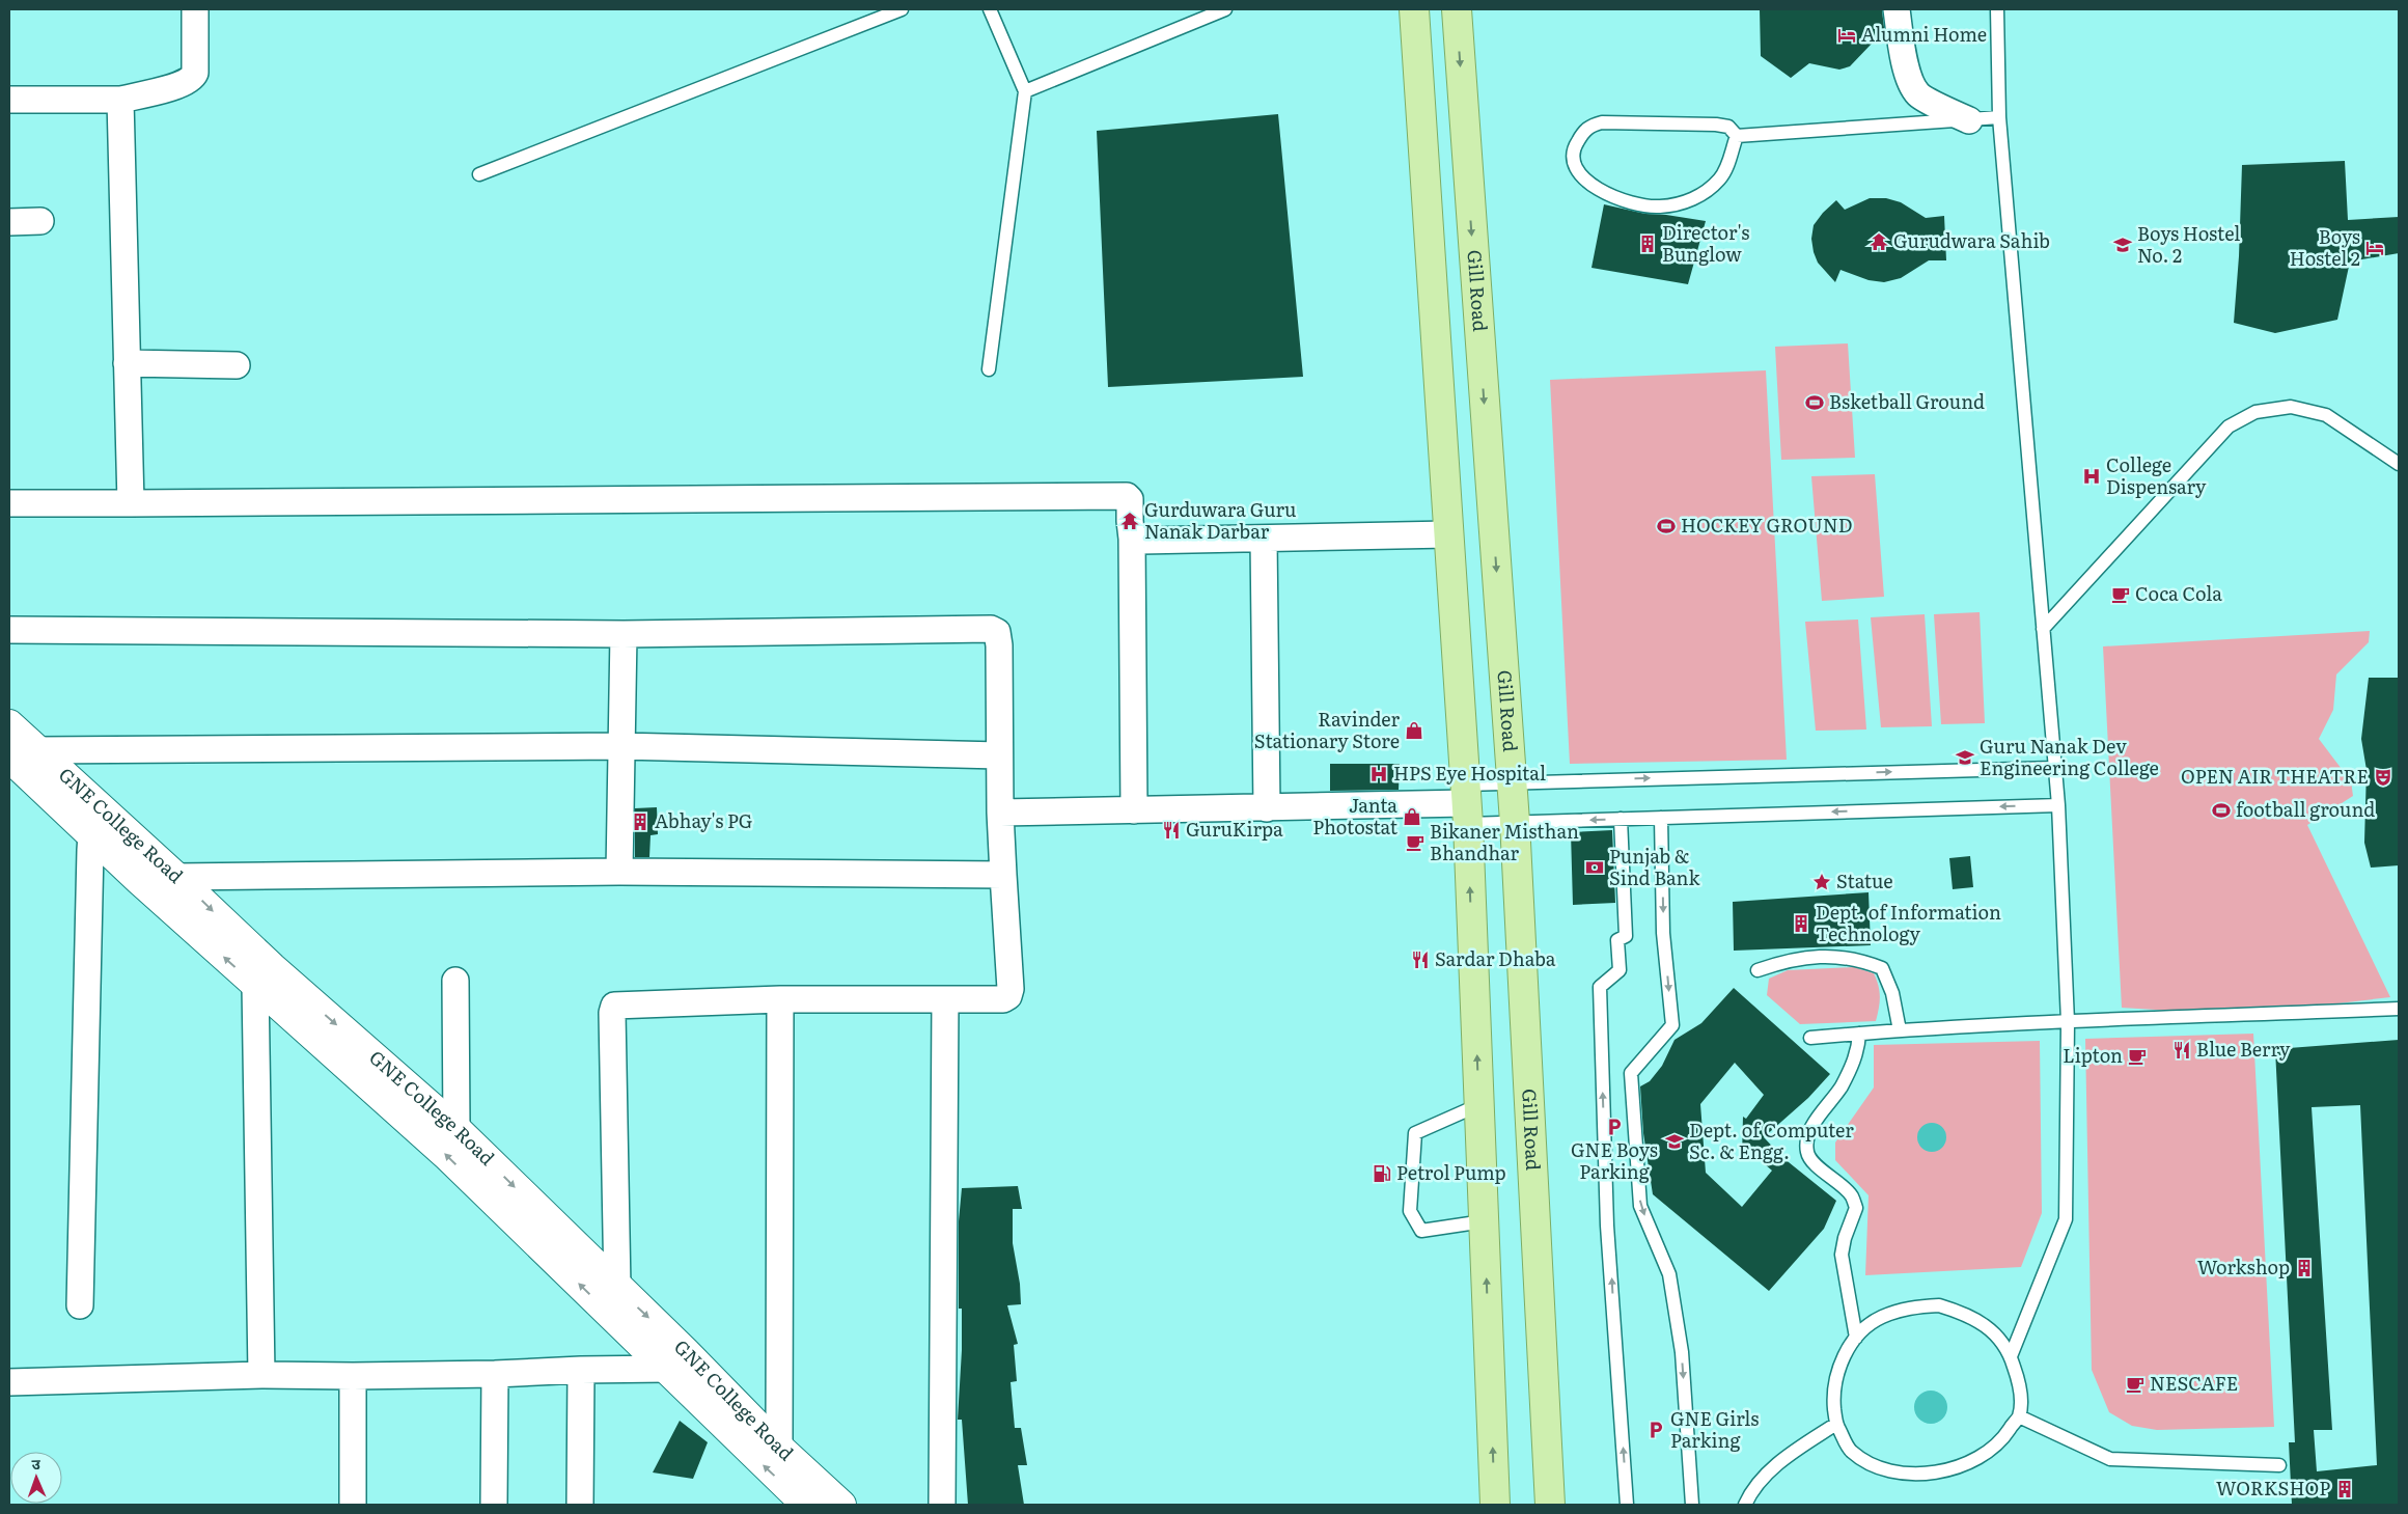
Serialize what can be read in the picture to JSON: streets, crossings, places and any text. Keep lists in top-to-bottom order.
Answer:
{
  "streets": {
    "main road": ["Gill Road"],
    "street": ["GNE College Road"]
  },
  "places": {
    "hotel": ["Alumni Home", "Boys Hostel 2"],
    "temple": ["Gurudwara Sahib", "Gurduwara Guru Nanak Darbar"],
    "building": [
      "Director's Bunglow",
      "Abhay's PG",
      "Dept. of Information Technology",
      "Workshop",
      "WORKSHOP"
    ],
    "school or university": ["Boys Hostel No. 2", "Guru Nanak Dev Engineering College", "Dept. of Computer Sc. & Engg."],
    "sports": ["Bsketball Ground", "HOCKEY GROUND", "football ground"],
    "hospital": ["College Dispensary", "HPS Eye Hospital"],
    "cafe": [
      "Coca Cola",
      "Bikaner Misthan Bhandhar",
      "Lipton",
      "NESCAFE"
    ],
    "shop": ["Ravinder Stationary Store", "Janta Photostat"],
    "theatre": ["OPEN AIR THEATRE"],
    "restaurant": ["GuruKirpa", "Sardar Dhaba", "Blue Berry"],
    "bank": ["Punjab & Sind Bank"],
    "place": ["Statue"],
    "parking": ["GNE Boys Parking", "GNE Girls Parking"],
    "fuel station": ["Petrol Pump"]
  },
  "north": "top"
}
